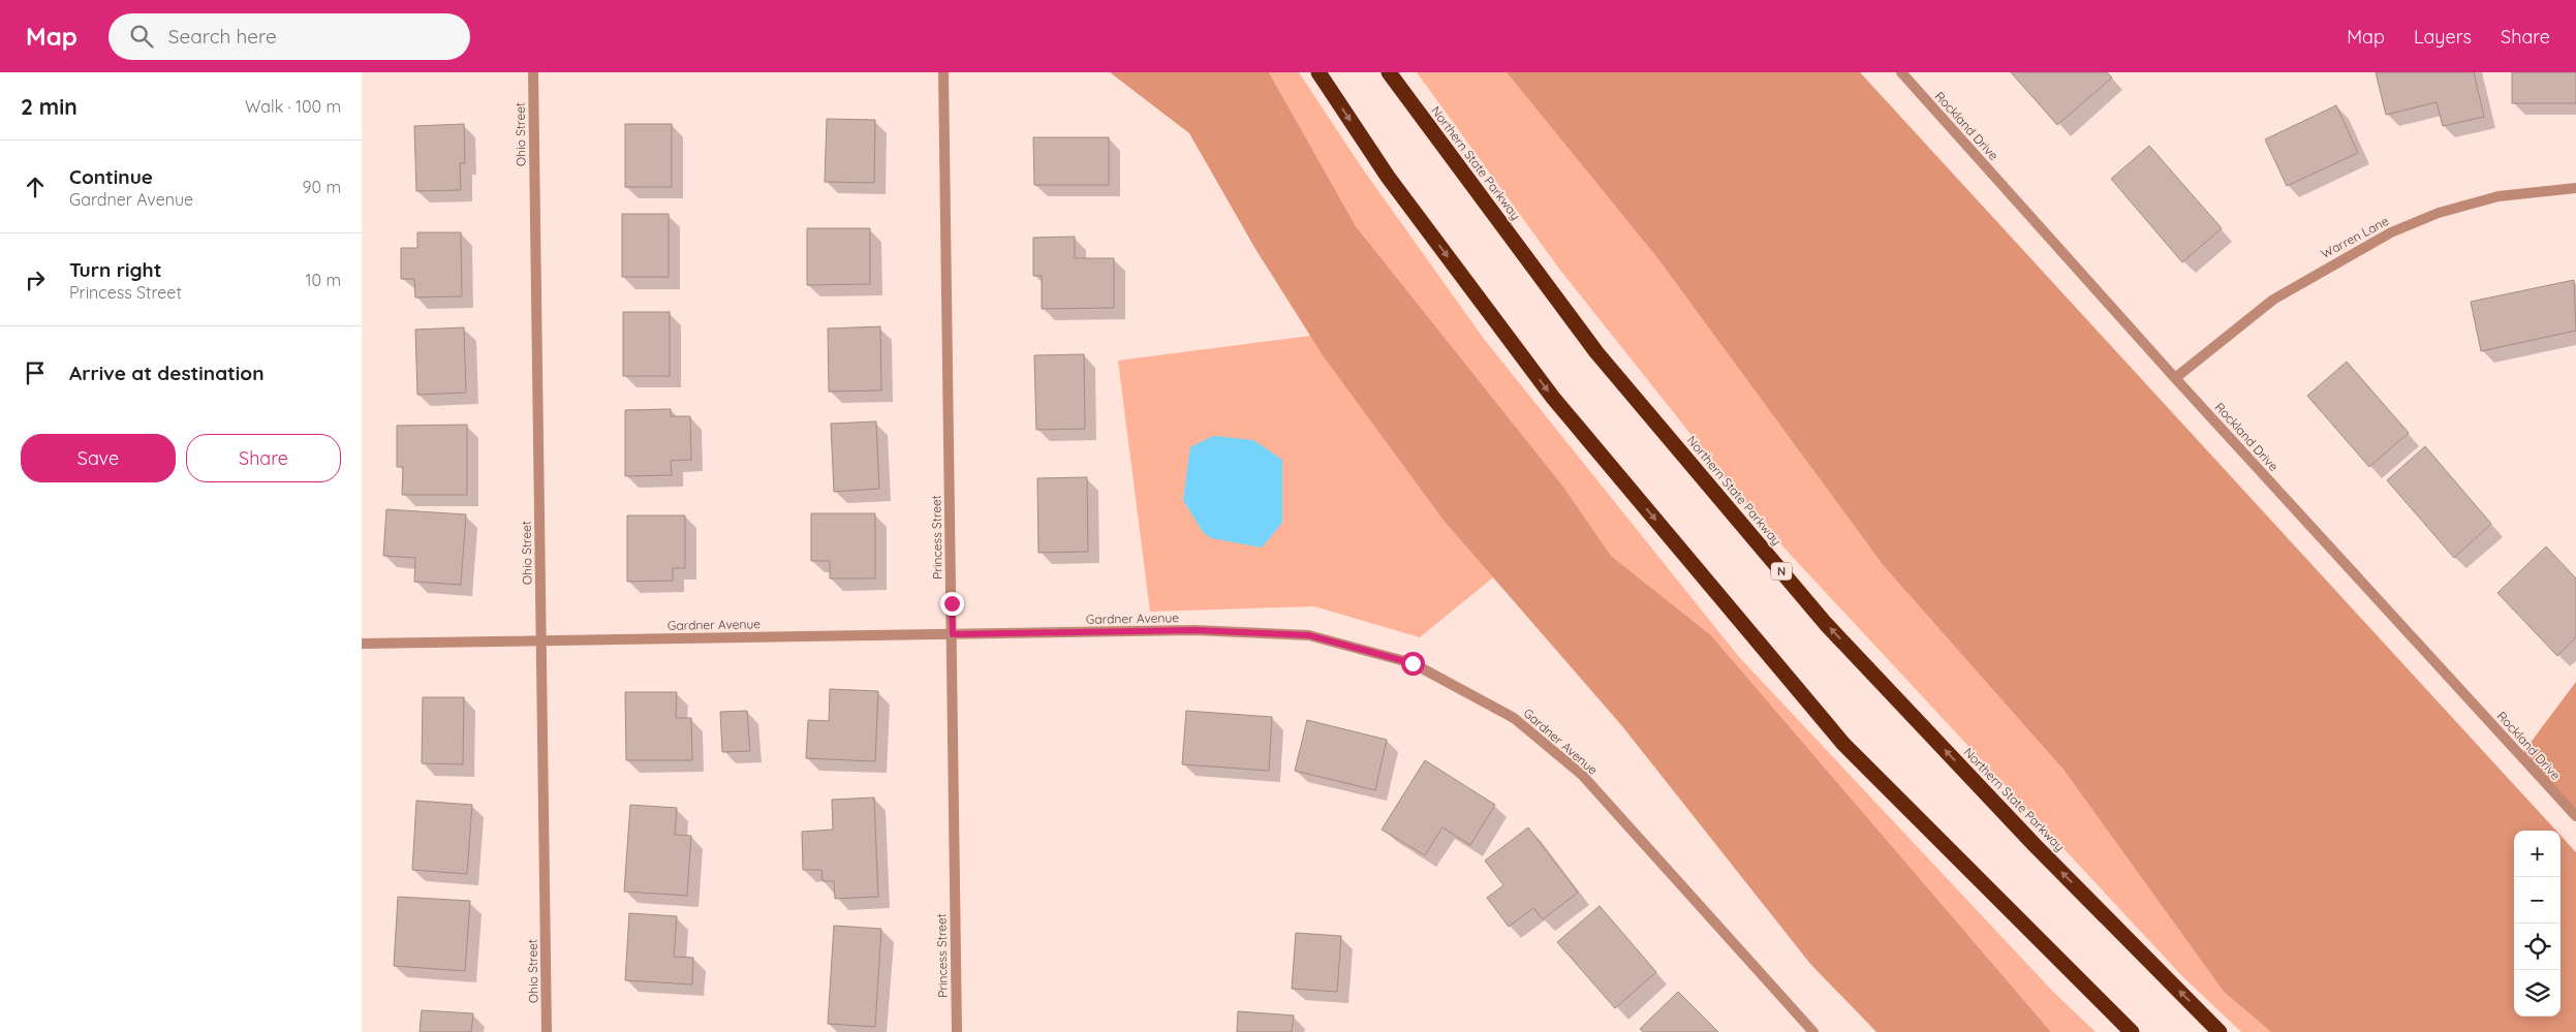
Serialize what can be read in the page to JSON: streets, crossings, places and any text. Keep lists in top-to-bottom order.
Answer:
{
  "streets": {
    "highway": ["Northern State Parkway", "N"],
    "street": [
      "Rockland Drive",
      "Ohio Street",
      "Warren Lane",
      "Princess Street",
      "Gardner Avenue"
    ]
  },
  "crossings": [
    ["Rockland Drive", "Warren Lane"],
    ["Ohio Street", "Gardner Avenue"],
    ["Princess Street", "Gardner Avenue"]
  ],
  "page": {
    "header": "Map",
    "search": "Search here",
    "nav": ["Map", "Layers", "Share"],
    "heading": ["2 min", "Walk · 100 m"],
    "list": [
      ["Continue", "Gardner Avenue", "90 m"],
      ["Turn right", "Princess Street", "10 m"],
      "Arrive at destination"
    ],
    "buttons": ["Save", "Share"],
    "map_buttons": ["+", "−"]
  }
}
